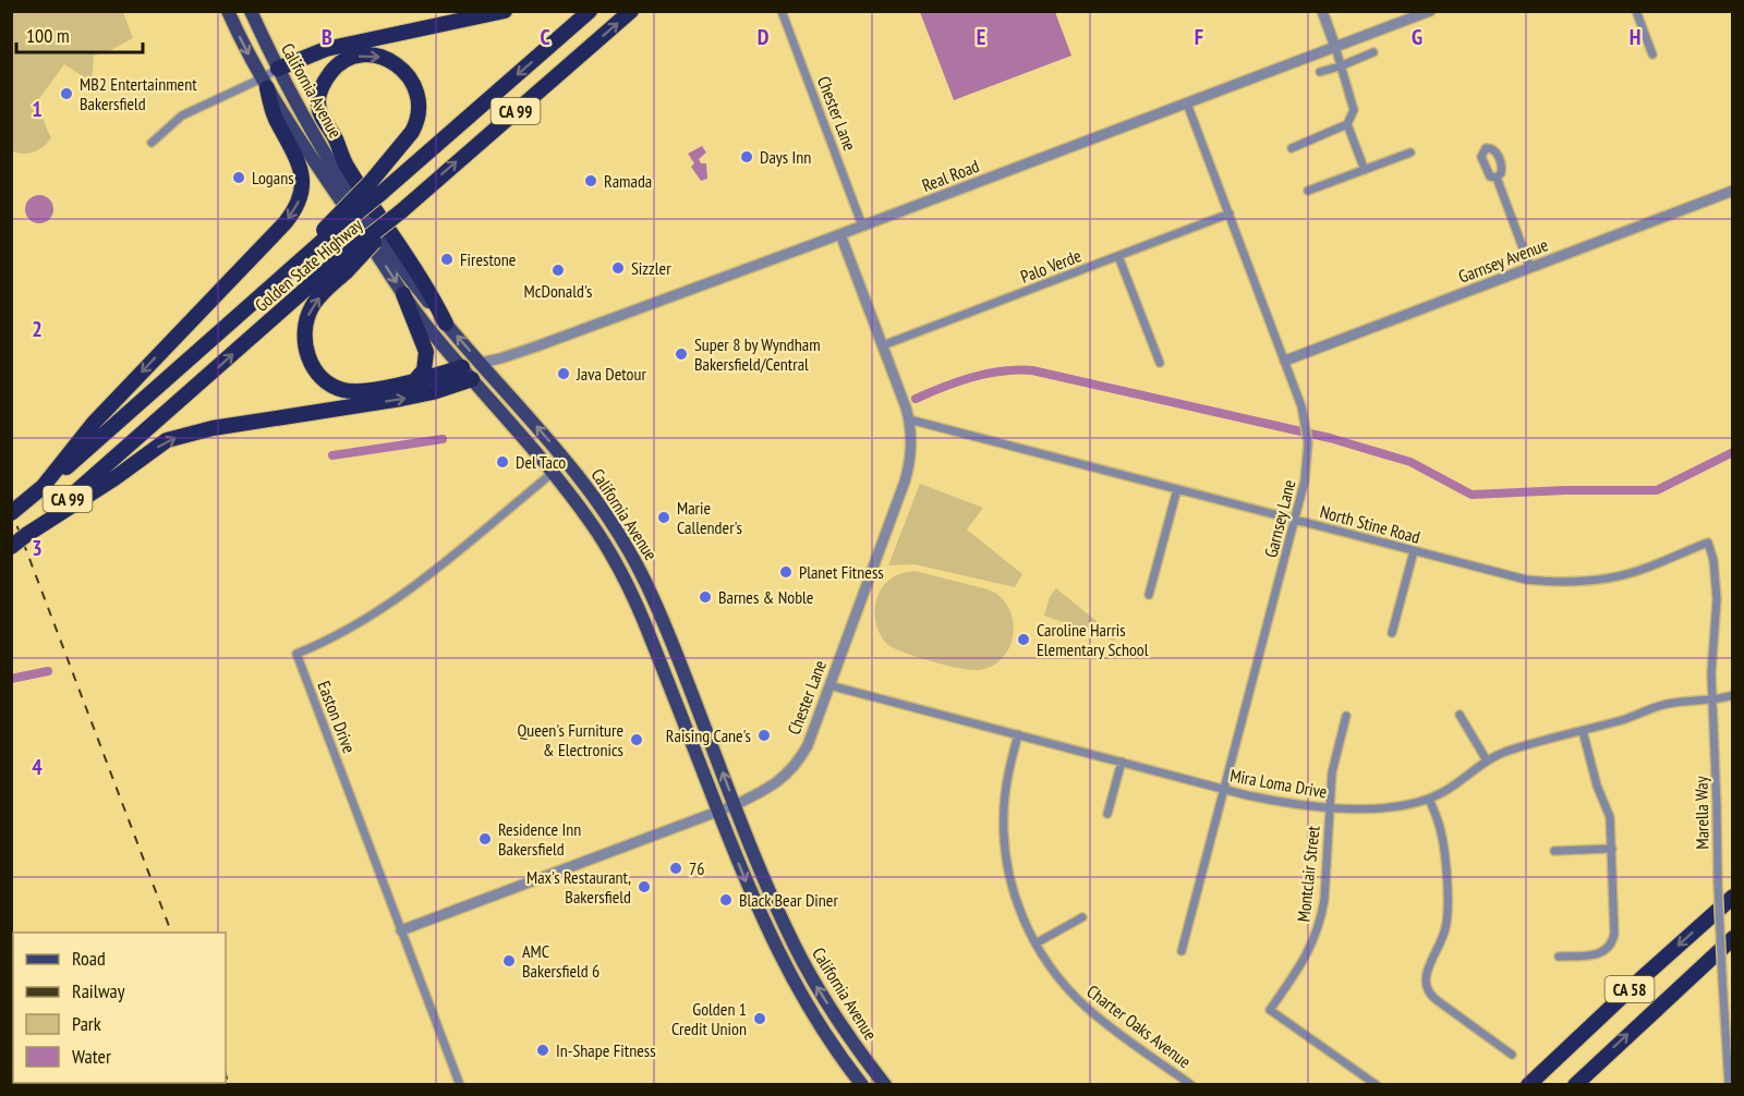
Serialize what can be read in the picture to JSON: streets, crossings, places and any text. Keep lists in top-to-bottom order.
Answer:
{
  "streets": {
    "highway": ["CA 99", "Golden State Highway", "CA 58"],
    "main road": ["California Avenue"],
    "street": [
      "Chester Lane",
      "Real Road",
      "Garnsey Avenue",
      "Palo Verde",
      "Garnsey Lane",
      "North Stine Road",
      "Easton Drive",
      "Mira Loma Drive",
      "Marella Way",
      "Montclair Street",
      "Charter Oaks Avenue"
    ]
  },
  "crossings": [
    ["California Avenue", "Chester Lane"],
    ["California Avenue", "Real Road"],
    ["California Avenue", "Easton Drive"],
    ["CA 99", "Golden State Highway"],
    ["Chester Lane", "Real Road"],
    ["Chester Lane", "Palo Verde"],
    ["Chester Lane", "North Stine Road"],
    ["Chester Lane", "Easton Drive"],
    ["Chester Lane", "Mira Loma Drive"],
    ["Real Road", "Garnsey Lane"],
    ["Garnsey Avenue", "Garnsey Lane"],
    ["Palo Verde", "Garnsey Lane"],
    ["Garnsey Lane", "North Stine Road"],
    ["Garnsey Lane", "Mira Loma Drive"],
    ["North Stine Road", "Marella Way"],
    ["Mira Loma Drive", "Marella Way"],
    ["Mira Loma Drive", "Montclair Street"],
    ["Mira Loma Drive", "Charter Oaks Avenue"]
  ],
  "places": [
    "MB2 Entertainment Bakersfield",
    "Days Inn",
    "Logans",
    "Ramada",
    "Firestone",
    "Sizzler",
    "McDonald's",
    "Super 8 by Wyndham Bakersfield/Central",
    "Java Detour",
    "Del Taco",
    "Marie Callender's",
    "Planet Fitness",
    "Barnes & Noble",
    "Caroline Harris Elementary School",
    "Raising Cane's",
    "Queen's Furniture & Electronics",
    "Residence Inn Bakersfield",
    "76",
    "Max's Restaurant, Bakersfield",
    "Black Bear Diner",
    "AMC Bakersfield 6",
    "Golden 1 Credit Union",
    "In-Shape Fitness"
  ],
  "legend": [
    "Road",
    "Railway",
    "Park",
    "Water"
  ],
  "scale_bar": "100 m",
  "grid": {
    "columns": [
      "B",
      "C",
      "D",
      "E",
      "F",
      "G",
      "H"
    ],
    "rows": [
      "1",
      "2",
      "3",
      "4"
    ]
  }
}
